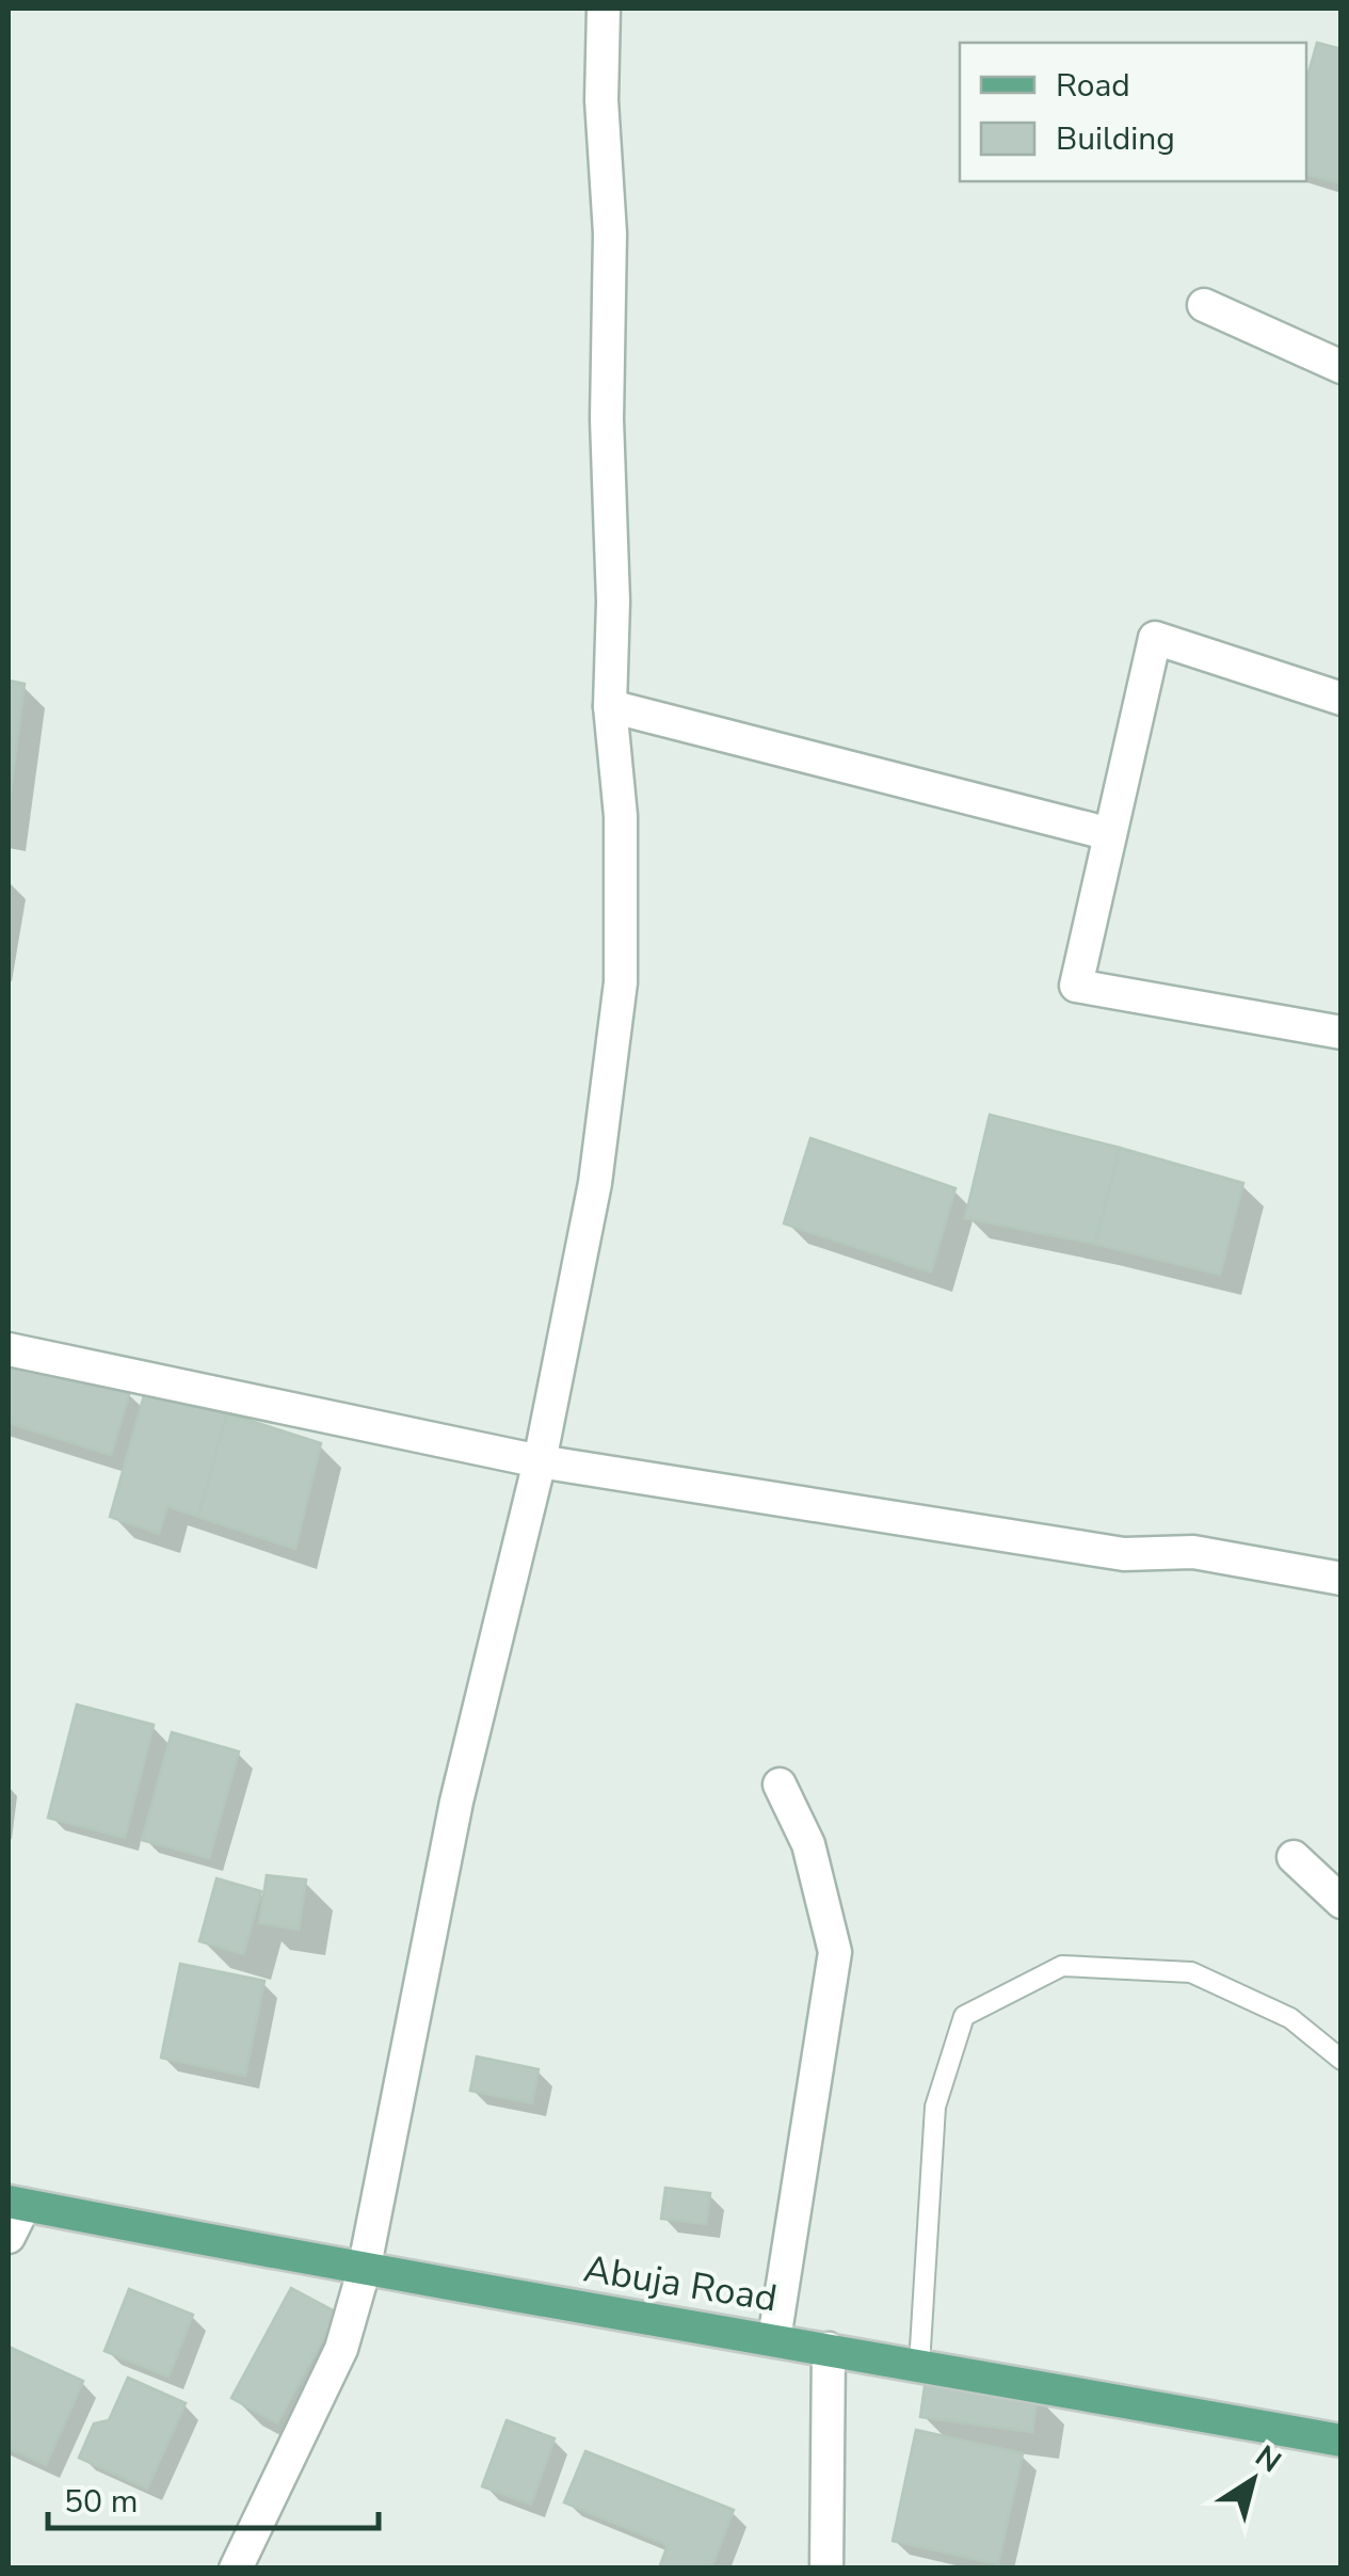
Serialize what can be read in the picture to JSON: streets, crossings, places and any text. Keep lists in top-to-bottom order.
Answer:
{
  "streets": {
    "main road": ["Abuja Road"]
  },
  "legend": ["Road", "Building"],
  "scale_bar": "50 m",
  "north": "top right"
}
